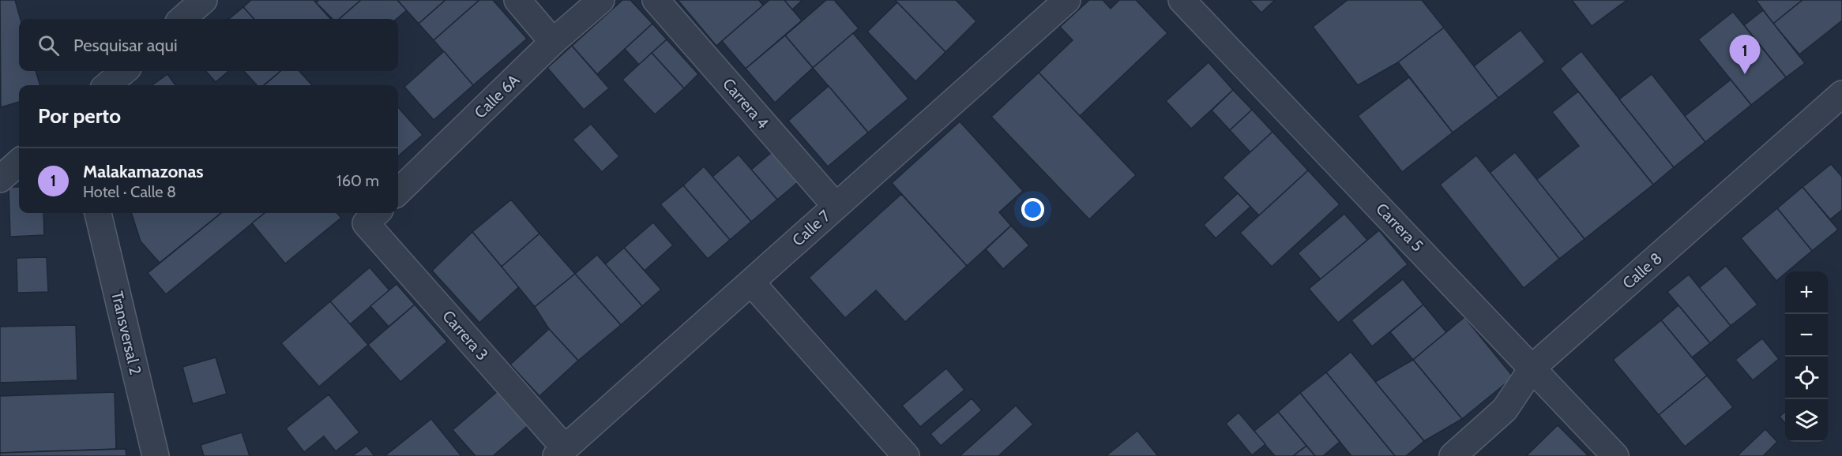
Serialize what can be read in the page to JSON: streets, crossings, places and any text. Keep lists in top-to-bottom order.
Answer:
{
  "streets": {
    "street": [
      "Calle 6A",
      "Carrera 4",
      "Carrera 5",
      "Calle 7",
      "Calle 8",
      "Transversal 2",
      "Carrera 3"
    ]
  },
  "crossings": [
    ["Carrera 4", "Calle 7"],
    ["Carrera 5", "Calle 8"],
    ["Calle 7", "Carrera 3"]
  ],
  "page": {
    "search": "Pesquisar aqui",
    "pins": "1",
    "heading": "Por perto",
    "list": [
      {
        "mark": "1",
        "name": "Malakamazonas",
        "note": "Hotel · Calle 8",
        "value": "160 m"
      }
    ],
    "map_buttons": ["+", "−"]
  }
}
